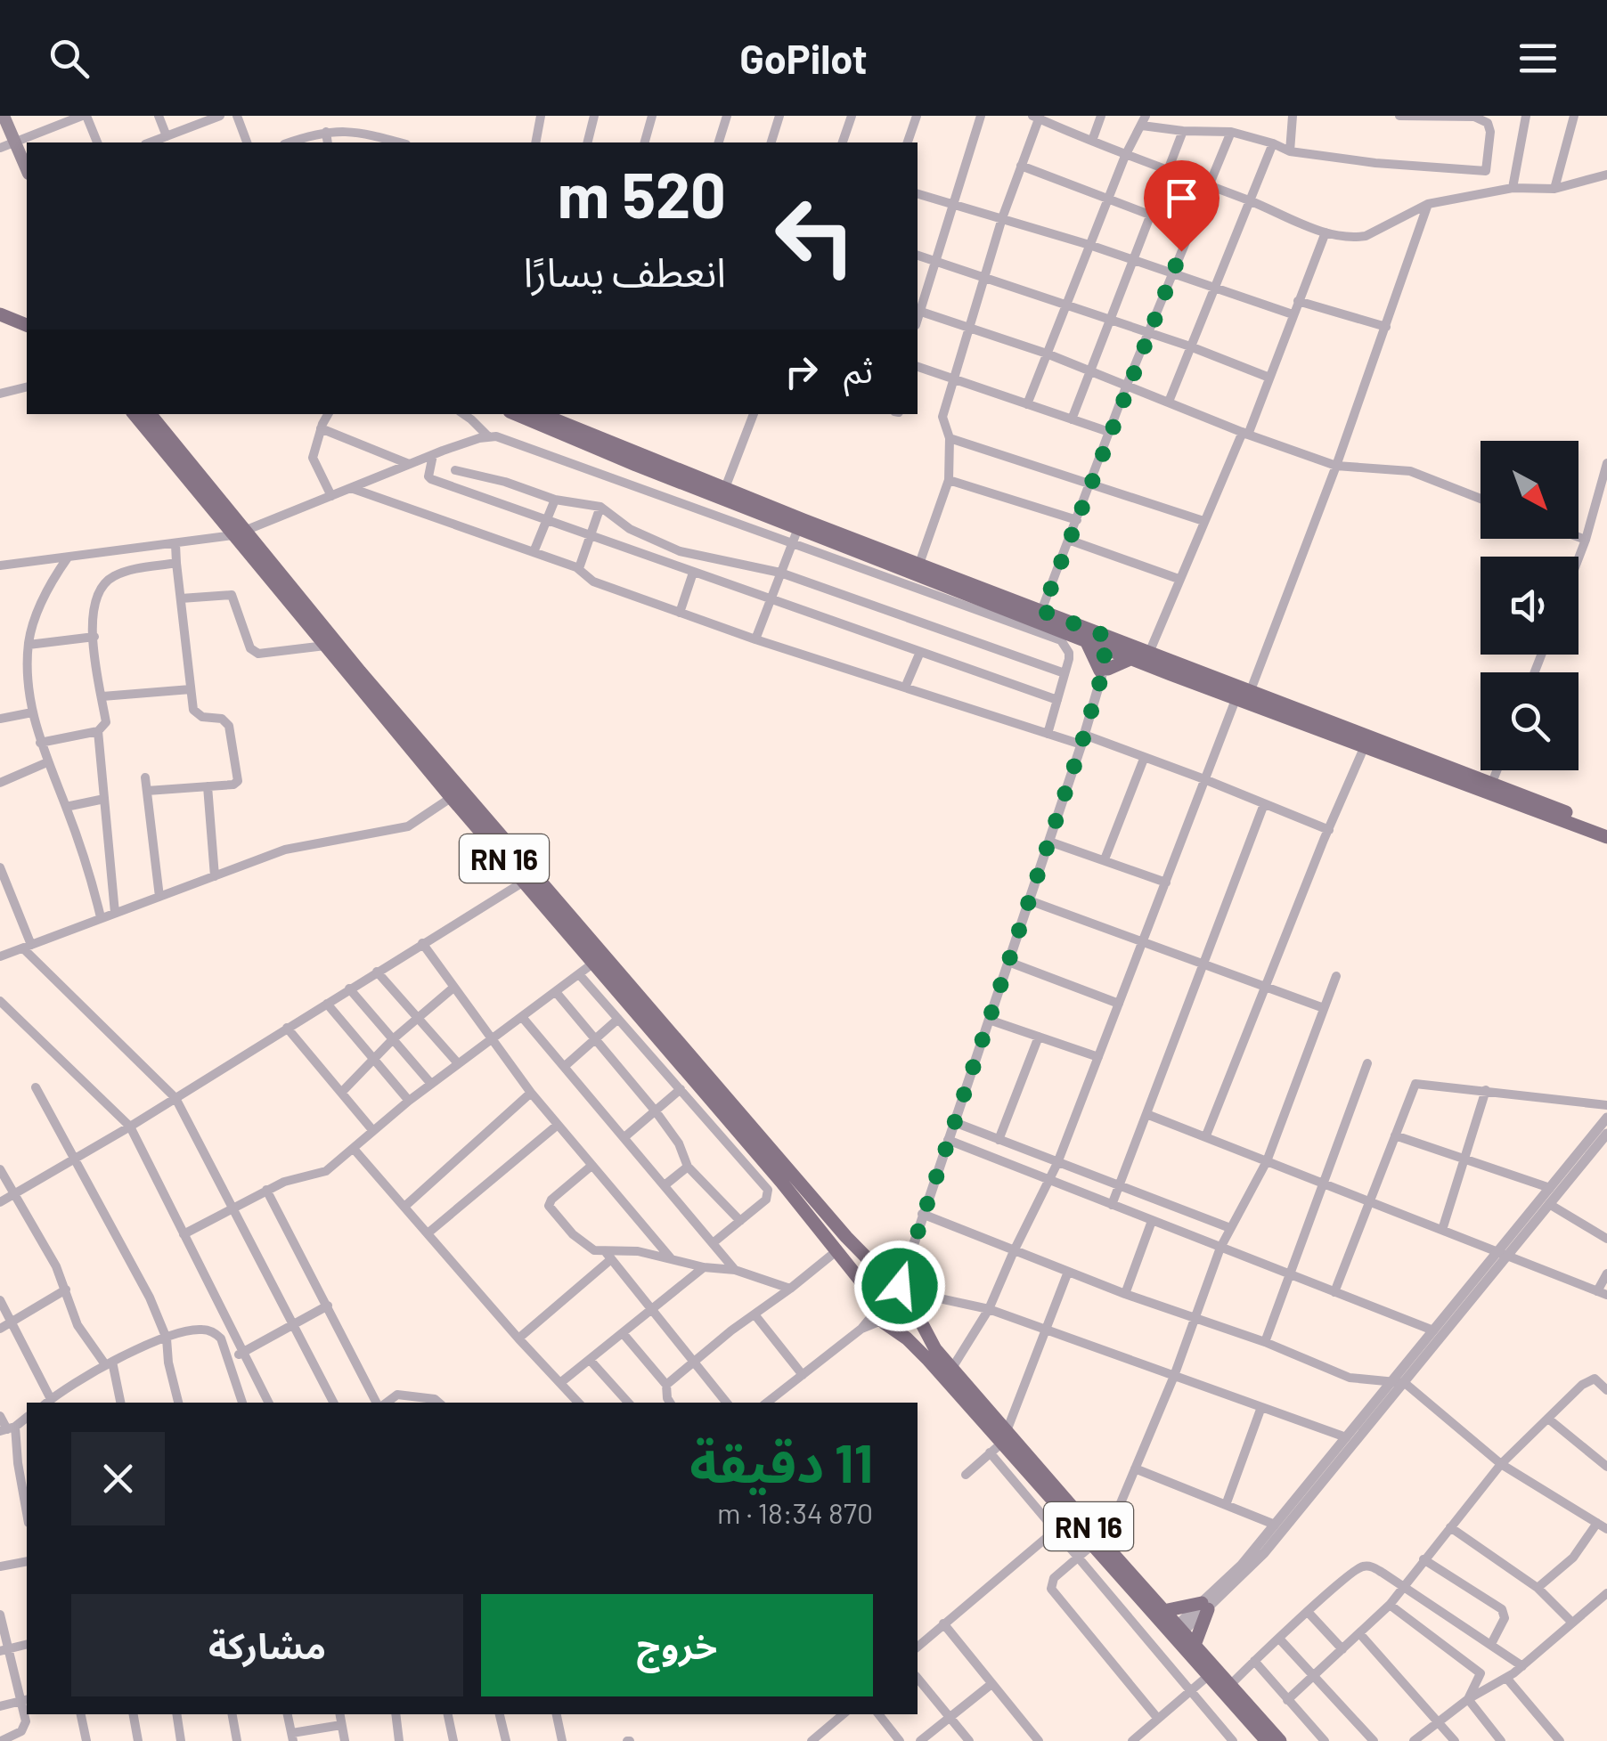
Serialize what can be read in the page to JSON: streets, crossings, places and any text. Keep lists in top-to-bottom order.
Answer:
{
  "streets": {
    "main road": ["RN 16"]
  },
  "north": "bottom right",
  "page": {
    "header": "GoPilot",
    "turn": ["520 m", "انعطف يسارًا"],
    "then": "ثم",
    "heading": ["11 دقيقة", "870 m · 18:34"],
    "buttons": ["خروج", "مشاركة"]
  }
}
